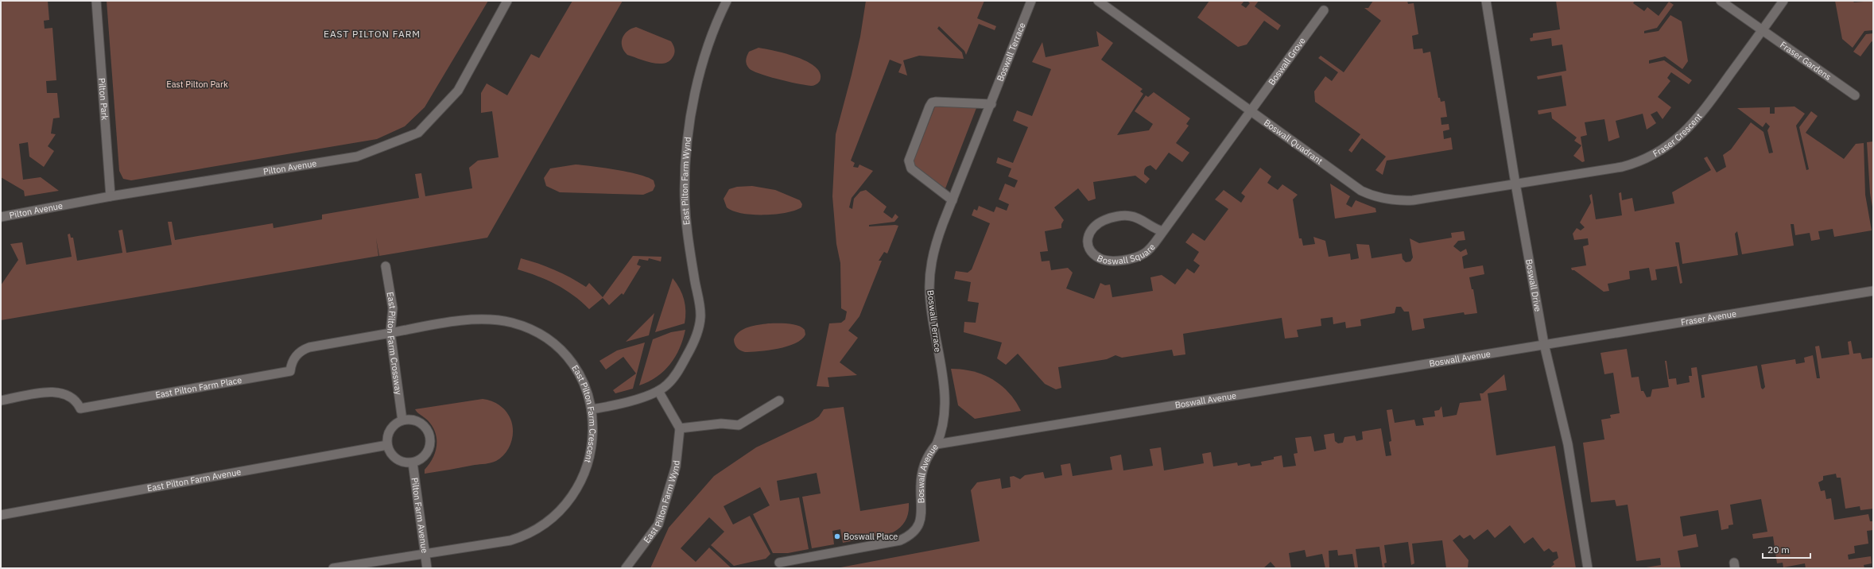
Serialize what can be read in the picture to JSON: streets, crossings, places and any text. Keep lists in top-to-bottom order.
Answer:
{
  "streets": {
    "street": [
      "Boswall Terrace",
      "Boswall Grove",
      "Fraser Gardens",
      "Pilton Park",
      "Fraser Crescent",
      "Boswall Quadrant",
      "Pilton Avenue",
      "East Pilton Farm Wynd",
      "Boswall Square",
      "Boswall Drive",
      "Fraser Avenue",
      "East Pilton Farm Crossway",
      "Boswall Avenue",
      "East Pilton Farm Place",
      "East Pilton Farm Crescent",
      "East Pilton Farm Avenue",
      "Pilton Farm Avenue"
    ]
  },
  "crossings": [
    ["Boswall Terrace", "Boswall Avenue"],
    ["Boswall Grove", "Boswall Quadrant"],
    ["Boswall Grove", "Boswall Square"],
    ["Fraser Gardens", "Fraser Crescent"],
    ["Pilton Park", "Pilton Avenue"],
    ["Fraser Crescent", "Boswall Quadrant"],
    ["Fraser Crescent", "Boswall Drive"],
    ["Boswall Quadrant", "Boswall Square"],
    ["Boswall Quadrant", "Boswall Drive"],
    ["East Pilton Farm Wynd", "East Pilton Farm Crescent"],
    ["Boswall Drive", "Fraser Avenue"],
    ["Boswall Drive", "Boswall Avenue"],
    ["Fraser Avenue", "Boswall Avenue"],
    ["East Pilton Farm Crossway", "East Pilton Farm Place"],
    ["East Pilton Farm Crossway", "East Pilton Farm Crescent"],
    ["East Pilton Farm Crossway", "East Pilton Farm Avenue"],
    ["East Pilton Farm Crossway", "Pilton Farm Avenue"],
    ["East Pilton Farm Place", "East Pilton Farm Crescent"],
    ["East Pilton Farm Crescent", "Pilton Farm Avenue"],
    ["East Pilton Farm Avenue", "Pilton Farm Avenue"]
  ],
  "districts": ["EAST PILTON FARM"],
  "parks": ["East Pilton Park"],
  "places": ["Boswall Place"],
  "scale_bar": "20 m"
}
